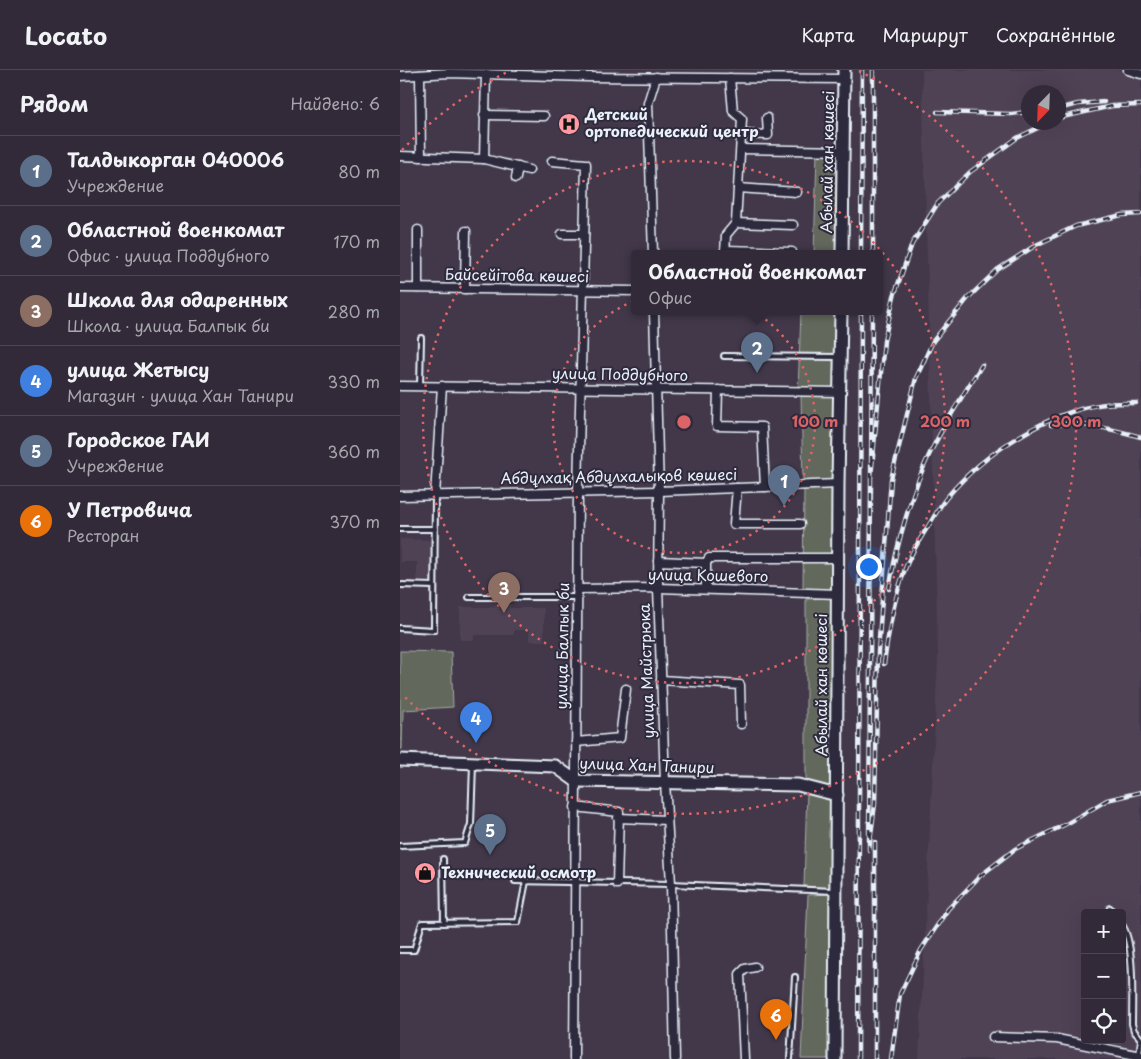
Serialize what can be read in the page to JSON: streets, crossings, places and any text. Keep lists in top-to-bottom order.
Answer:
{
  "streets": {
    "main road": ["Абылай хан көшесі", "улица Хан Танири"],
    "street": [
      "Байсейітова көшесі",
      "улица Поддубного",
      "Абдұлхақ Абдұлхалықов көшесі",
      "улица Кошевого",
      "улица Балпык би",
      "улица Майстрюка"
    ]
  },
  "crossings": [
    ["Абылай хан көшесі", "улица Поддубного"],
    ["Абылай хан көшесі", "Абдұлхақ Абдұлхалықов көшесі"],
    ["Абылай хан көшесі", "улица Кошевого"],
    ["Абылай хан көшесі", "улица Хан Танири"],
    ["Байсейітова көшесі", "улица Балпык би"],
    ["улица Поддубного", "улица Балпык би"],
    ["улица Поддубного", "улица Майстрюка"],
    ["Абдұлхақ Абдұлхалықов көшесі", "улица Балпык би"],
    ["Абдұлхақ Абдұлхалықов көшесі", "улица Майстрюка"],
    ["улица Кошевого", "улица Балпык би"],
    ["улица Кошевого", "улица Майстрюка"],
    ["улица Балпык би", "улица Хан Танири"],
    ["улица Майстрюка", "улица Хан Танири"]
  ],
  "places": {
    "hospital": ["Детский ортопедический центр"],
    "shop": ["Технический осмотр"]
  },
  "north": "bottom left",
  "page": {
    "header": "Locato",
    "nav": ["Карта", "Маршрут", "Сохранённые"],
    "heading": ["Рядом", "Найдено: 6"],
    "list": [
      {
        "mark": "1",
        "name": "Талдыкорган 040006",
        "note": "Учреждение",
        "value": "80 m"
      },
      {
        "mark": "2",
        "name": "Областной военкомат",
        "note": "Офис · улица Поддубного",
        "value": "170 m"
      },
      {
        "mark": "3",
        "name": "Школа для одаренных",
        "note": "Школа · улица Балпык би",
        "value": "280 m"
      },
      {
        "mark": "4",
        "name": "улица Жетысу",
        "note": "Магазин · улица Хан Танири",
        "value": "330 m"
      },
      {
        "mark": "5",
        "name": "Городское ГАИ",
        "note": "Учреждение",
        "value": "360 m"
      },
      {
        "mark": "6",
        "name": "У Петровича",
        "note": "Ресторан",
        "value": "370 m"
      }
    ],
    "popup": ["Областной военкомат", "Офис"],
    "pins": [
      "2",
      "1",
      "3",
      "4",
      "5",
      "6"
    ],
    "map_buttons": ["+", "−"]
  },
  "rings": ["100 m", "200 m", "300 m"]
}
